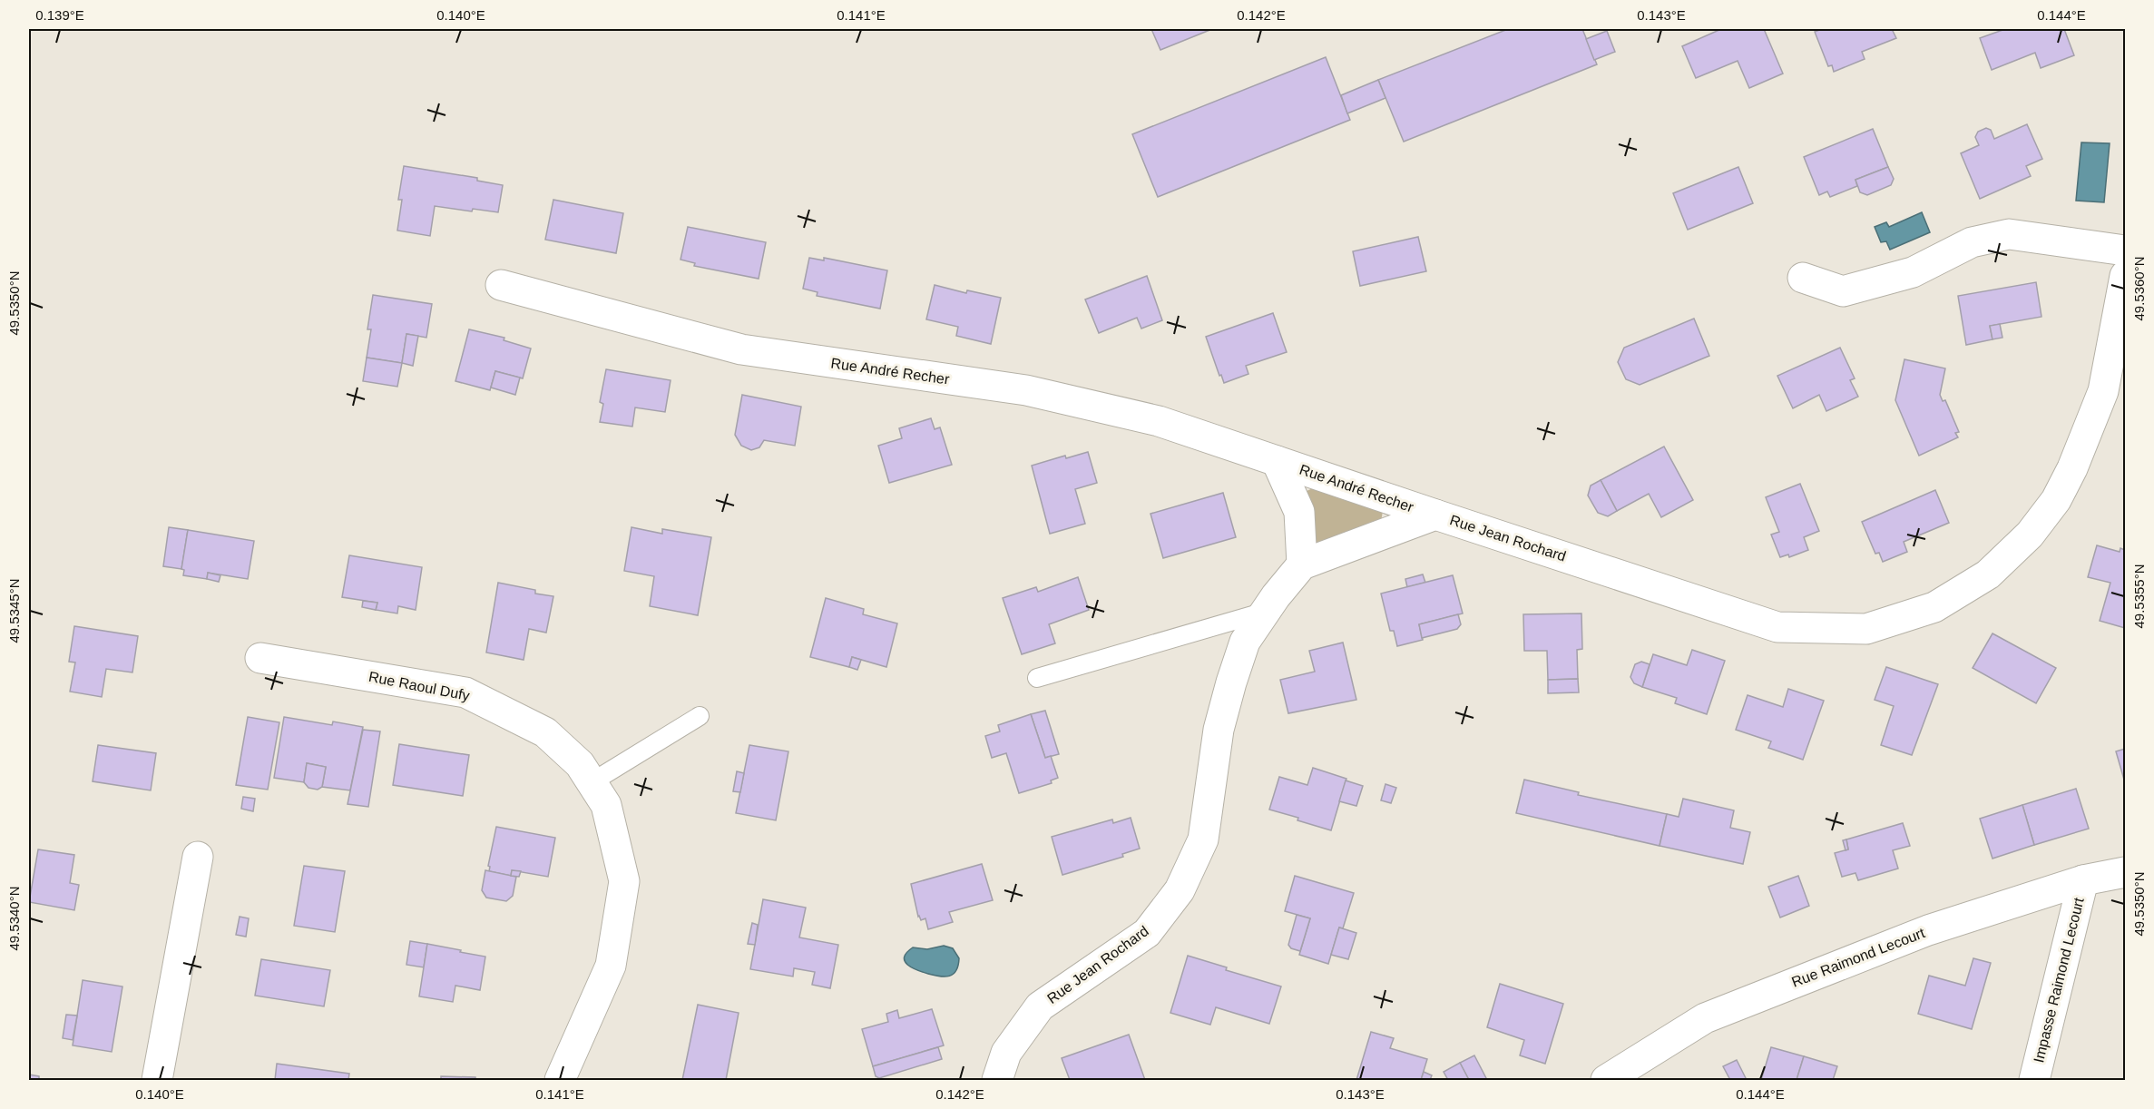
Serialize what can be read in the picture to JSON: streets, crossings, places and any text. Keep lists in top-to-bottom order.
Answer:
{
  "streets": {
    "street": [
      "Rue André Recher",
      "Rue Jean Rochard",
      "Rue Raoul Dufy",
      "Rue Raimond Lecourt",
      "Impasse Raimond Lecourt"
    ]
  },
  "crossings": [
    ["Rue André Recher", "Rue Jean Rochard"],
    ["Rue Raimond Lecourt", "Impasse Raimond Lecourt"]
  ],
  "coordinates": [
    "0.139°E",
    "0.140°E",
    "0.141°E",
    "0.142°E",
    "0.143°E",
    "0.144°E",
    "49.5360°N",
    "49.5350°N",
    "49.5355°N",
    "49.5345°N",
    "49.5340°N"
  ]
}
